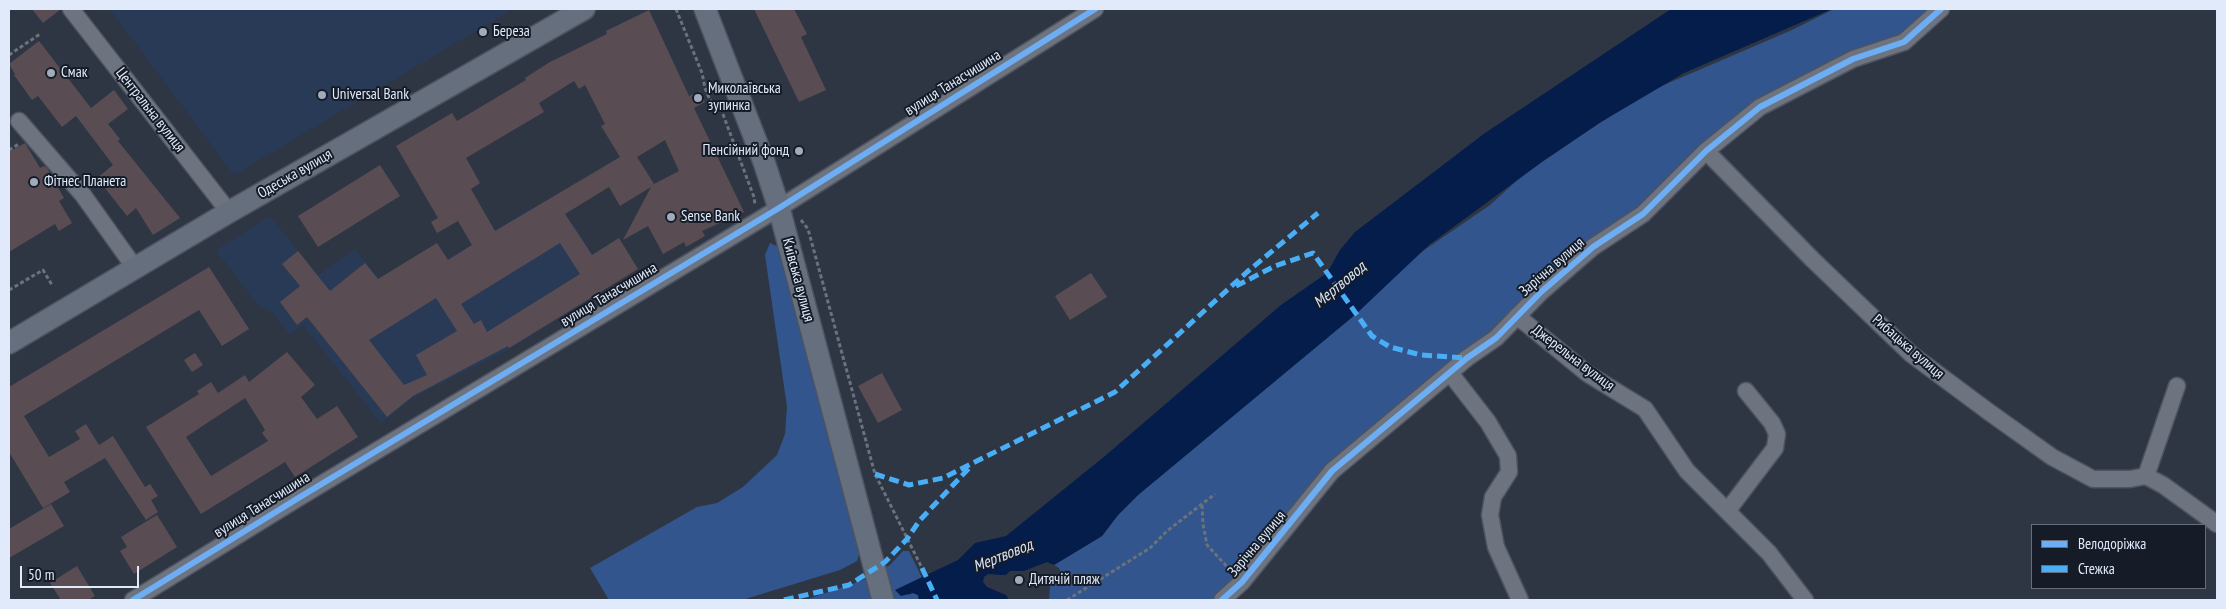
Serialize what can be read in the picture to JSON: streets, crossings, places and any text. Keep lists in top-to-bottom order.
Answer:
{
  "streets": {
    "main road": ["Одеська вулиця", "Київська вулиця"],
    "street": [
      "вулиця Танасчишина",
      "Центральна вулиця",
      "Зарічна вулиця",
      "Рибацька вулиця",
      "Джерельна вулиця"
    ]
  },
  "crossings": [
    ["вулиця Танасчишина", "Київська вулиця"],
    ["Центральна вулиця", "Одеська вулиця"],
    ["Зарічна вулиця", "Рибацька вулиця"],
    ["Зарічна вулиця", "Джерельна вулиця"]
  ],
  "water": ["Мертвовод"],
  "places": [
    "Береза",
    "Смак",
    "Universal Bank",
    "Миколаївська зупинка",
    "Пенсійний фонд",
    "Фітнес Планета",
    "Sense Bank",
    "Дитячій пляж"
  ],
  "legend": ["Велодоріжка", "Стежка"],
  "scale_bar": "50 m"
}
